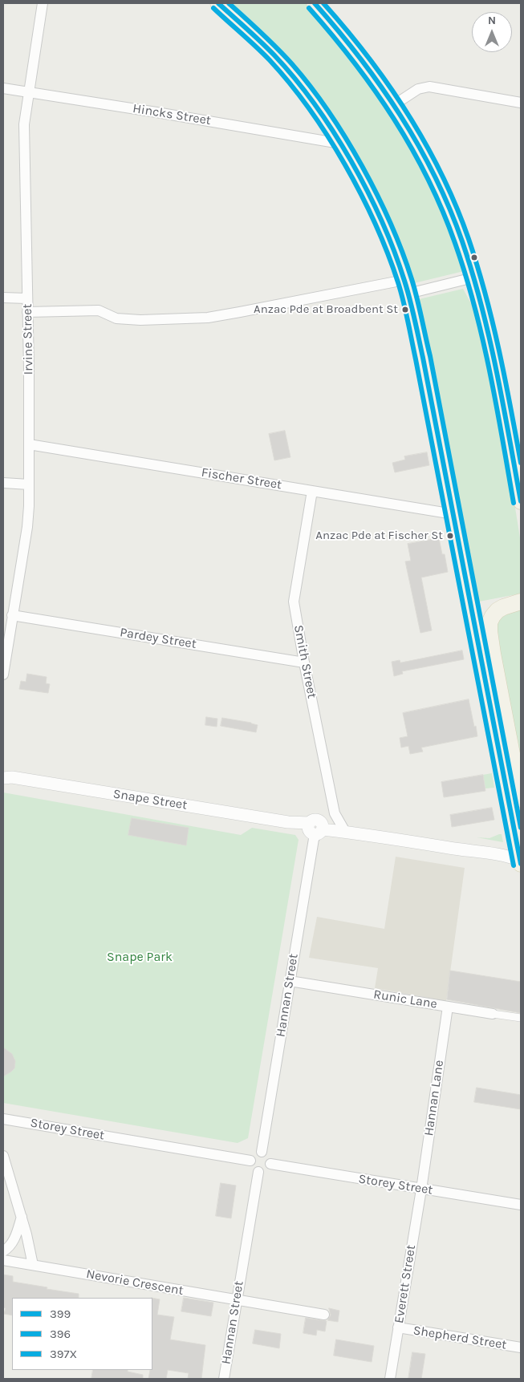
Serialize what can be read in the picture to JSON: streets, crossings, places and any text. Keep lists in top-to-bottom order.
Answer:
{
  "streets": {
    "street": [
      "Hincks Street",
      "Irvine Street",
      "Fischer Street",
      "Pardey Street",
      "Smith Street",
      "Snape Street",
      "Hannan Street",
      "Runic Lane",
      "Hannan Lane",
      "Storey Street",
      "Nevorie Crescent",
      "Everett Street",
      "Shepherd Street"
    ]
  },
  "crossings": [
    ["Hincks Street", "Irvine Street"],
    ["Irvine Street", "Fischer Street"],
    ["Irvine Street", "Pardey Street"],
    ["Fischer Street", "Smith Street"],
    ["Pardey Street", "Smith Street"],
    ["Smith Street", "Snape Street"],
    ["Snape Street", "Hannan Street"],
    ["Hannan Street", "Runic Lane"],
    ["Hannan Street", "Storey Street"],
    ["Hannan Street", "Nevorie Crescent"],
    ["Runic Lane", "Hannan Lane"],
    ["Hannan Lane", "Storey Street"],
    ["Hannan Lane", "Everett Street"],
    ["Storey Street", "Everett Street"],
    ["Everett Street", "Shepherd Street"]
  ],
  "parks": ["Snape Park"],
  "places": ["Anzac Pde at Broadbent St", "Anzac Pde at Fischer St"],
  "lines": ["transit line 399", "transit line 397X", "transit line 396"],
  "legend": ["399", "396", "397X"],
  "north": "top"
}
